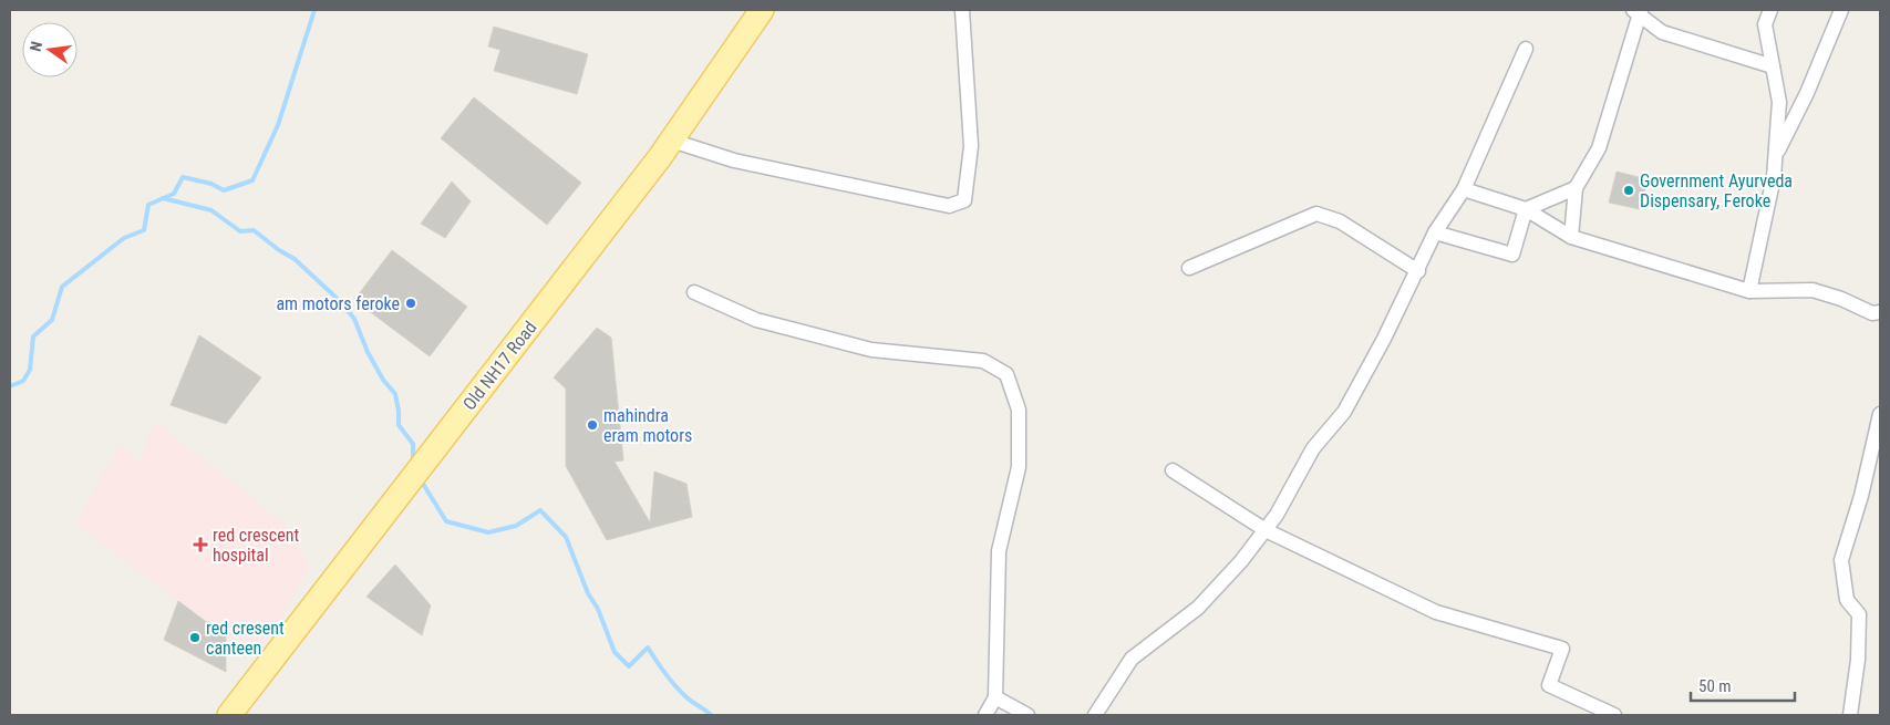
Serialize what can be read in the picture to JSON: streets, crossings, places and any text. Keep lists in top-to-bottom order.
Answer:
{
  "streets": {
    "main road": ["Old NH17 Road"]
  },
  "places": {
    "other": [
      "Government Ayurveda Dispensary, Feroke",
      "am motors feroke",
      "mahindra eram motors",
      "red cresent canteen"
    ],
    "health": ["red crescent hospital"]
  },
  "scale_bar": "50 m",
  "north": "left"
}
